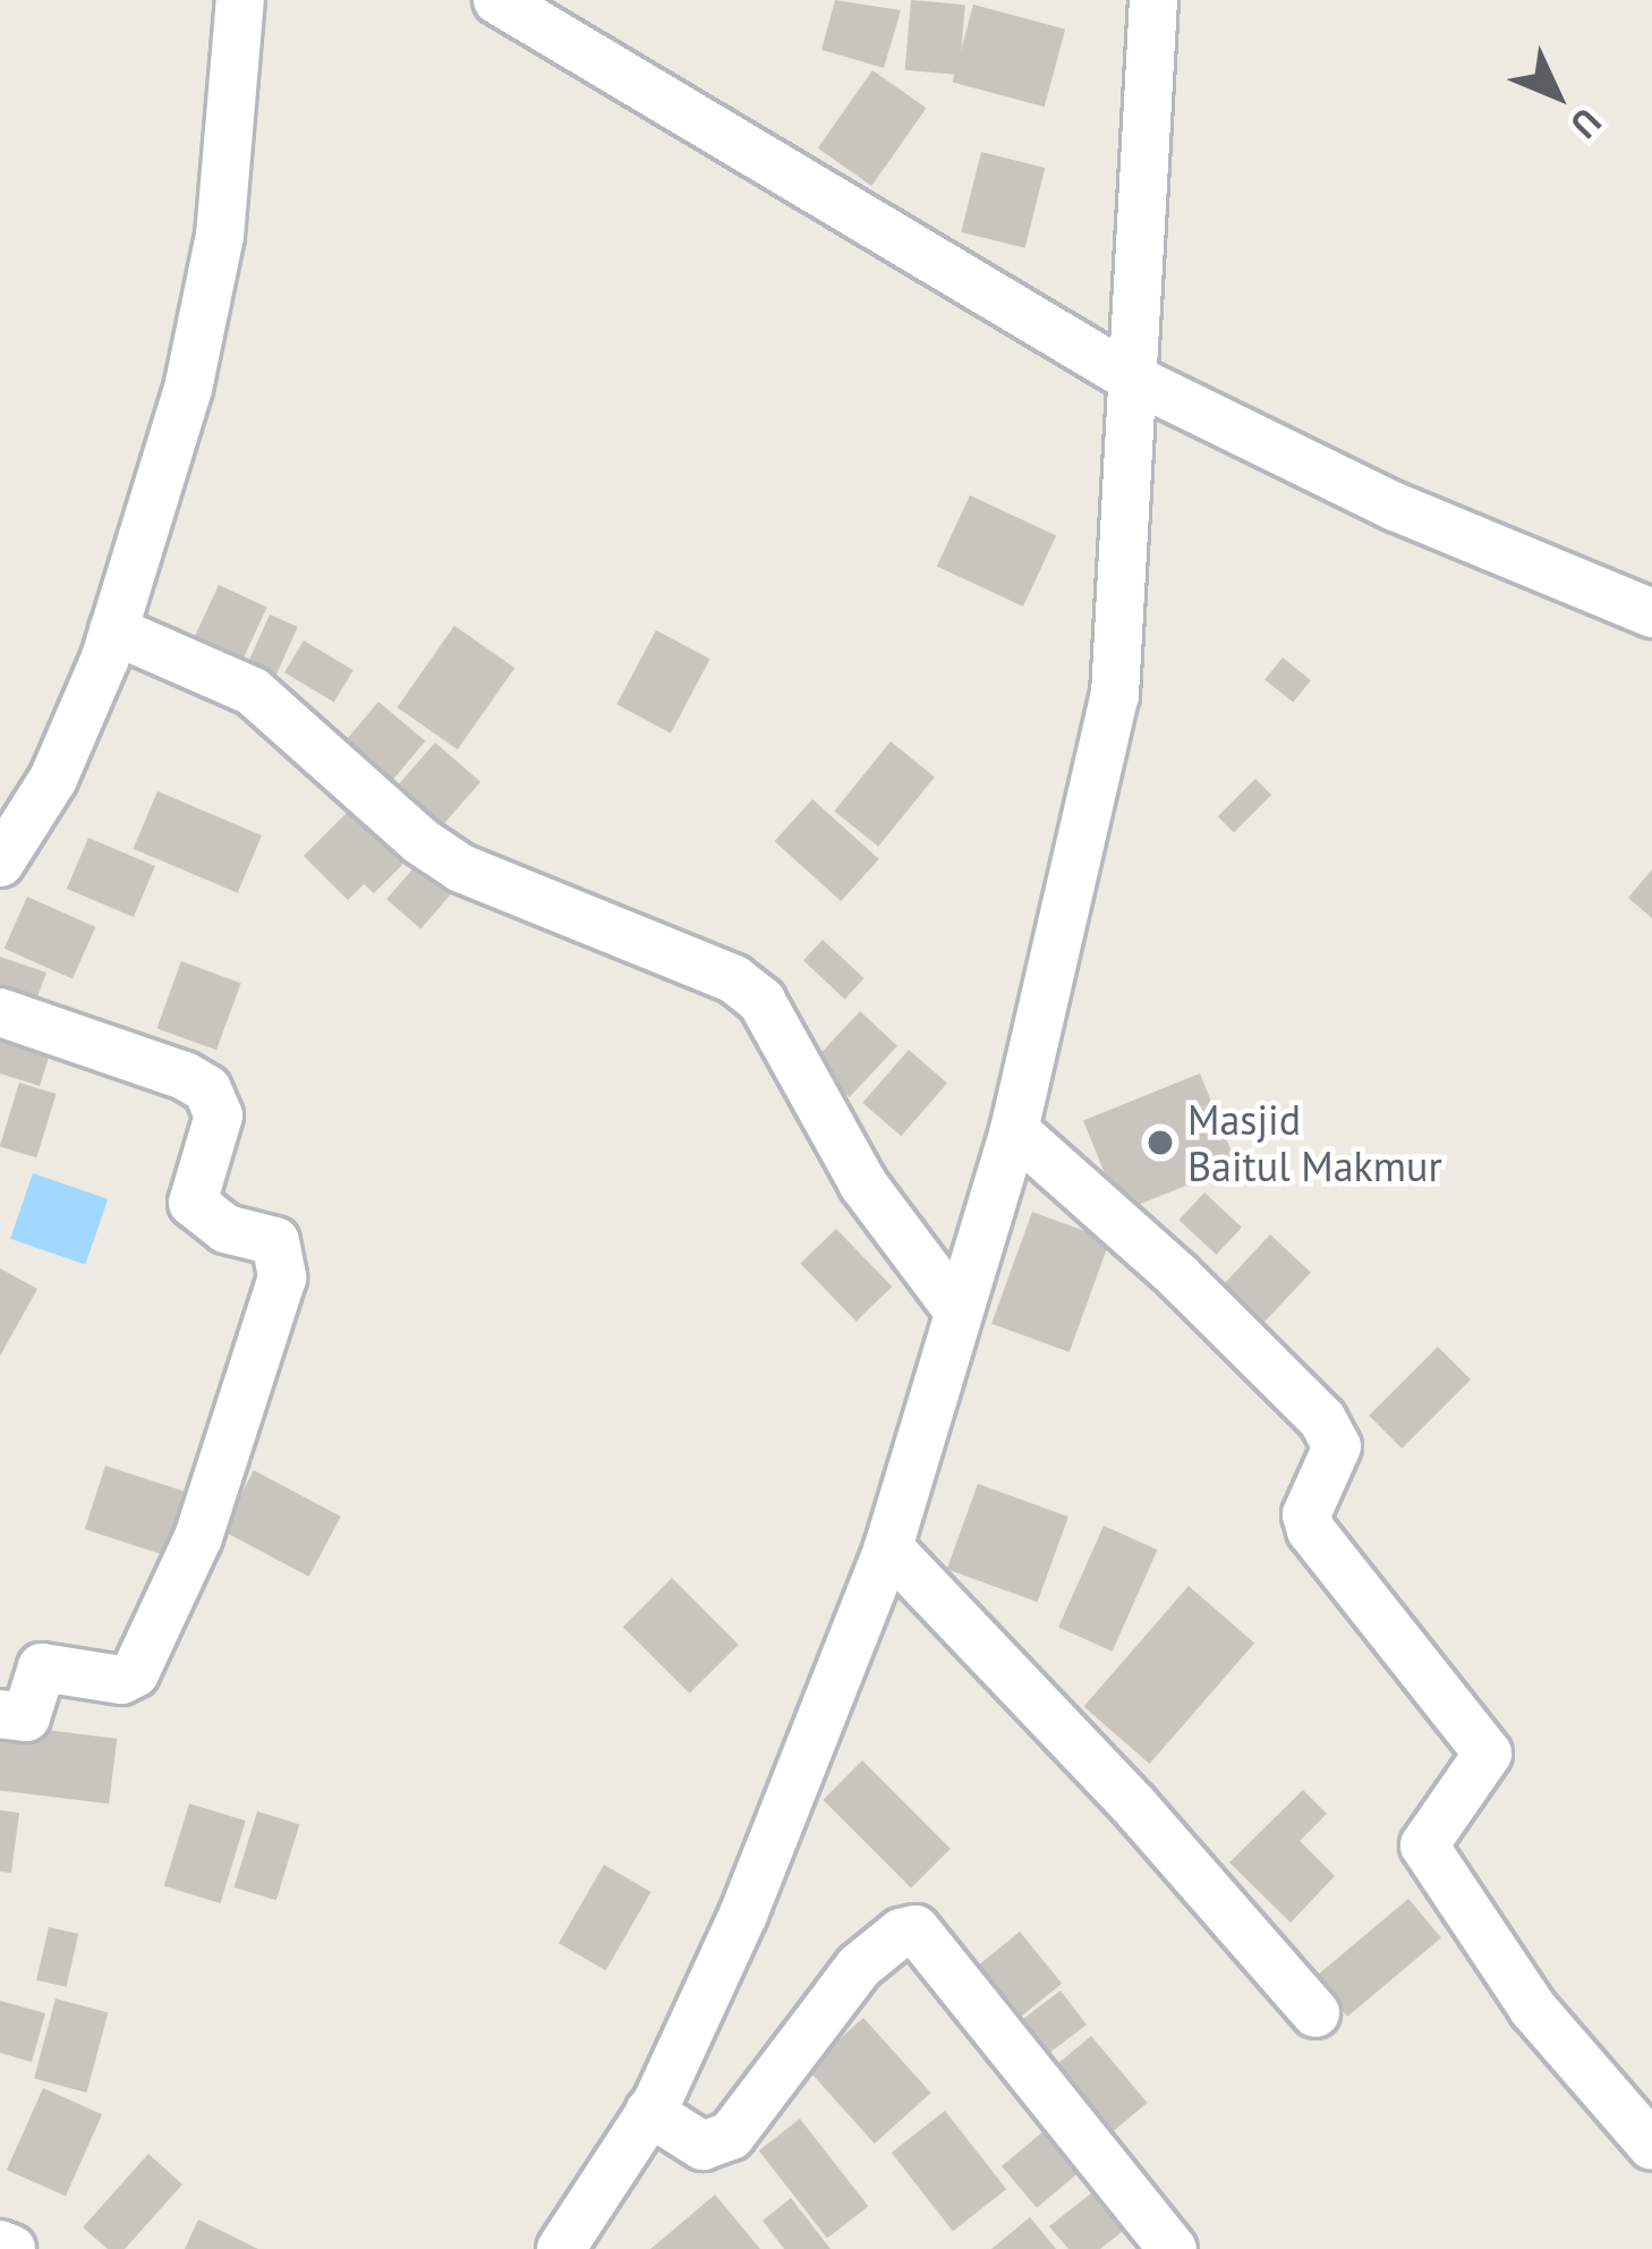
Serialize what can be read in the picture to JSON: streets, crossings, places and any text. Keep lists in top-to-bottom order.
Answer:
{
  "places": ["Masjid Baitul Makmur"],
  "north": "bottom right"
}
